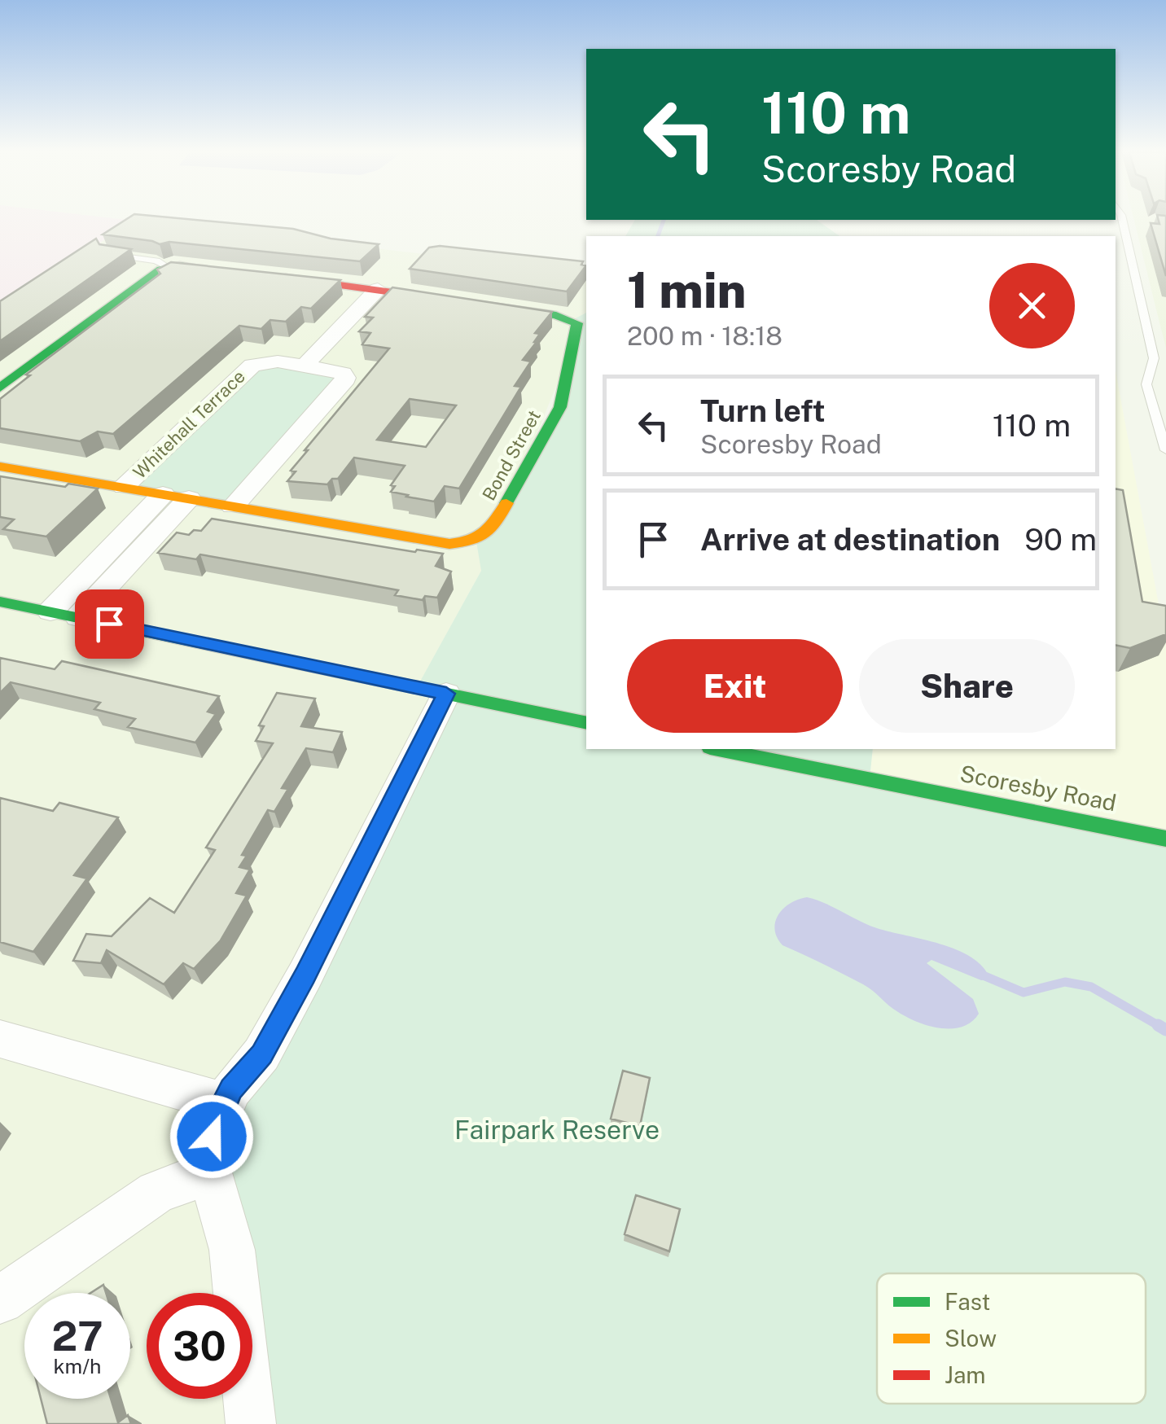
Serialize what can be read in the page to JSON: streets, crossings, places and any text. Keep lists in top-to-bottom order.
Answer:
{
  "streets": {
    "street": ["Whitehall Terrace", "Bond Street", "Scoresby Road"]
  },
  "crossings": [
    ["Whitehall Terrace", "Bond Street"]
  ],
  "parks": ["Fairpark Reserve"],
  "legend": ["Fast", "Slow", "Jam"],
  "page": {
    "turn": ["110 m", "Scoresby Road"],
    "heading": ["1 min", "200 m · 18:18"],
    "list": [
      {
        "name": "Turn left",
        "note": "Scoresby Road",
        "value": "110 m"
      },
      {
        "name": "Arrive at destination",
        "value": "90 m"
      }
    ],
    "buttons": ["Exit", "Share"],
    "speed": "27 km/h",
    "limit": "30"
  }
}
